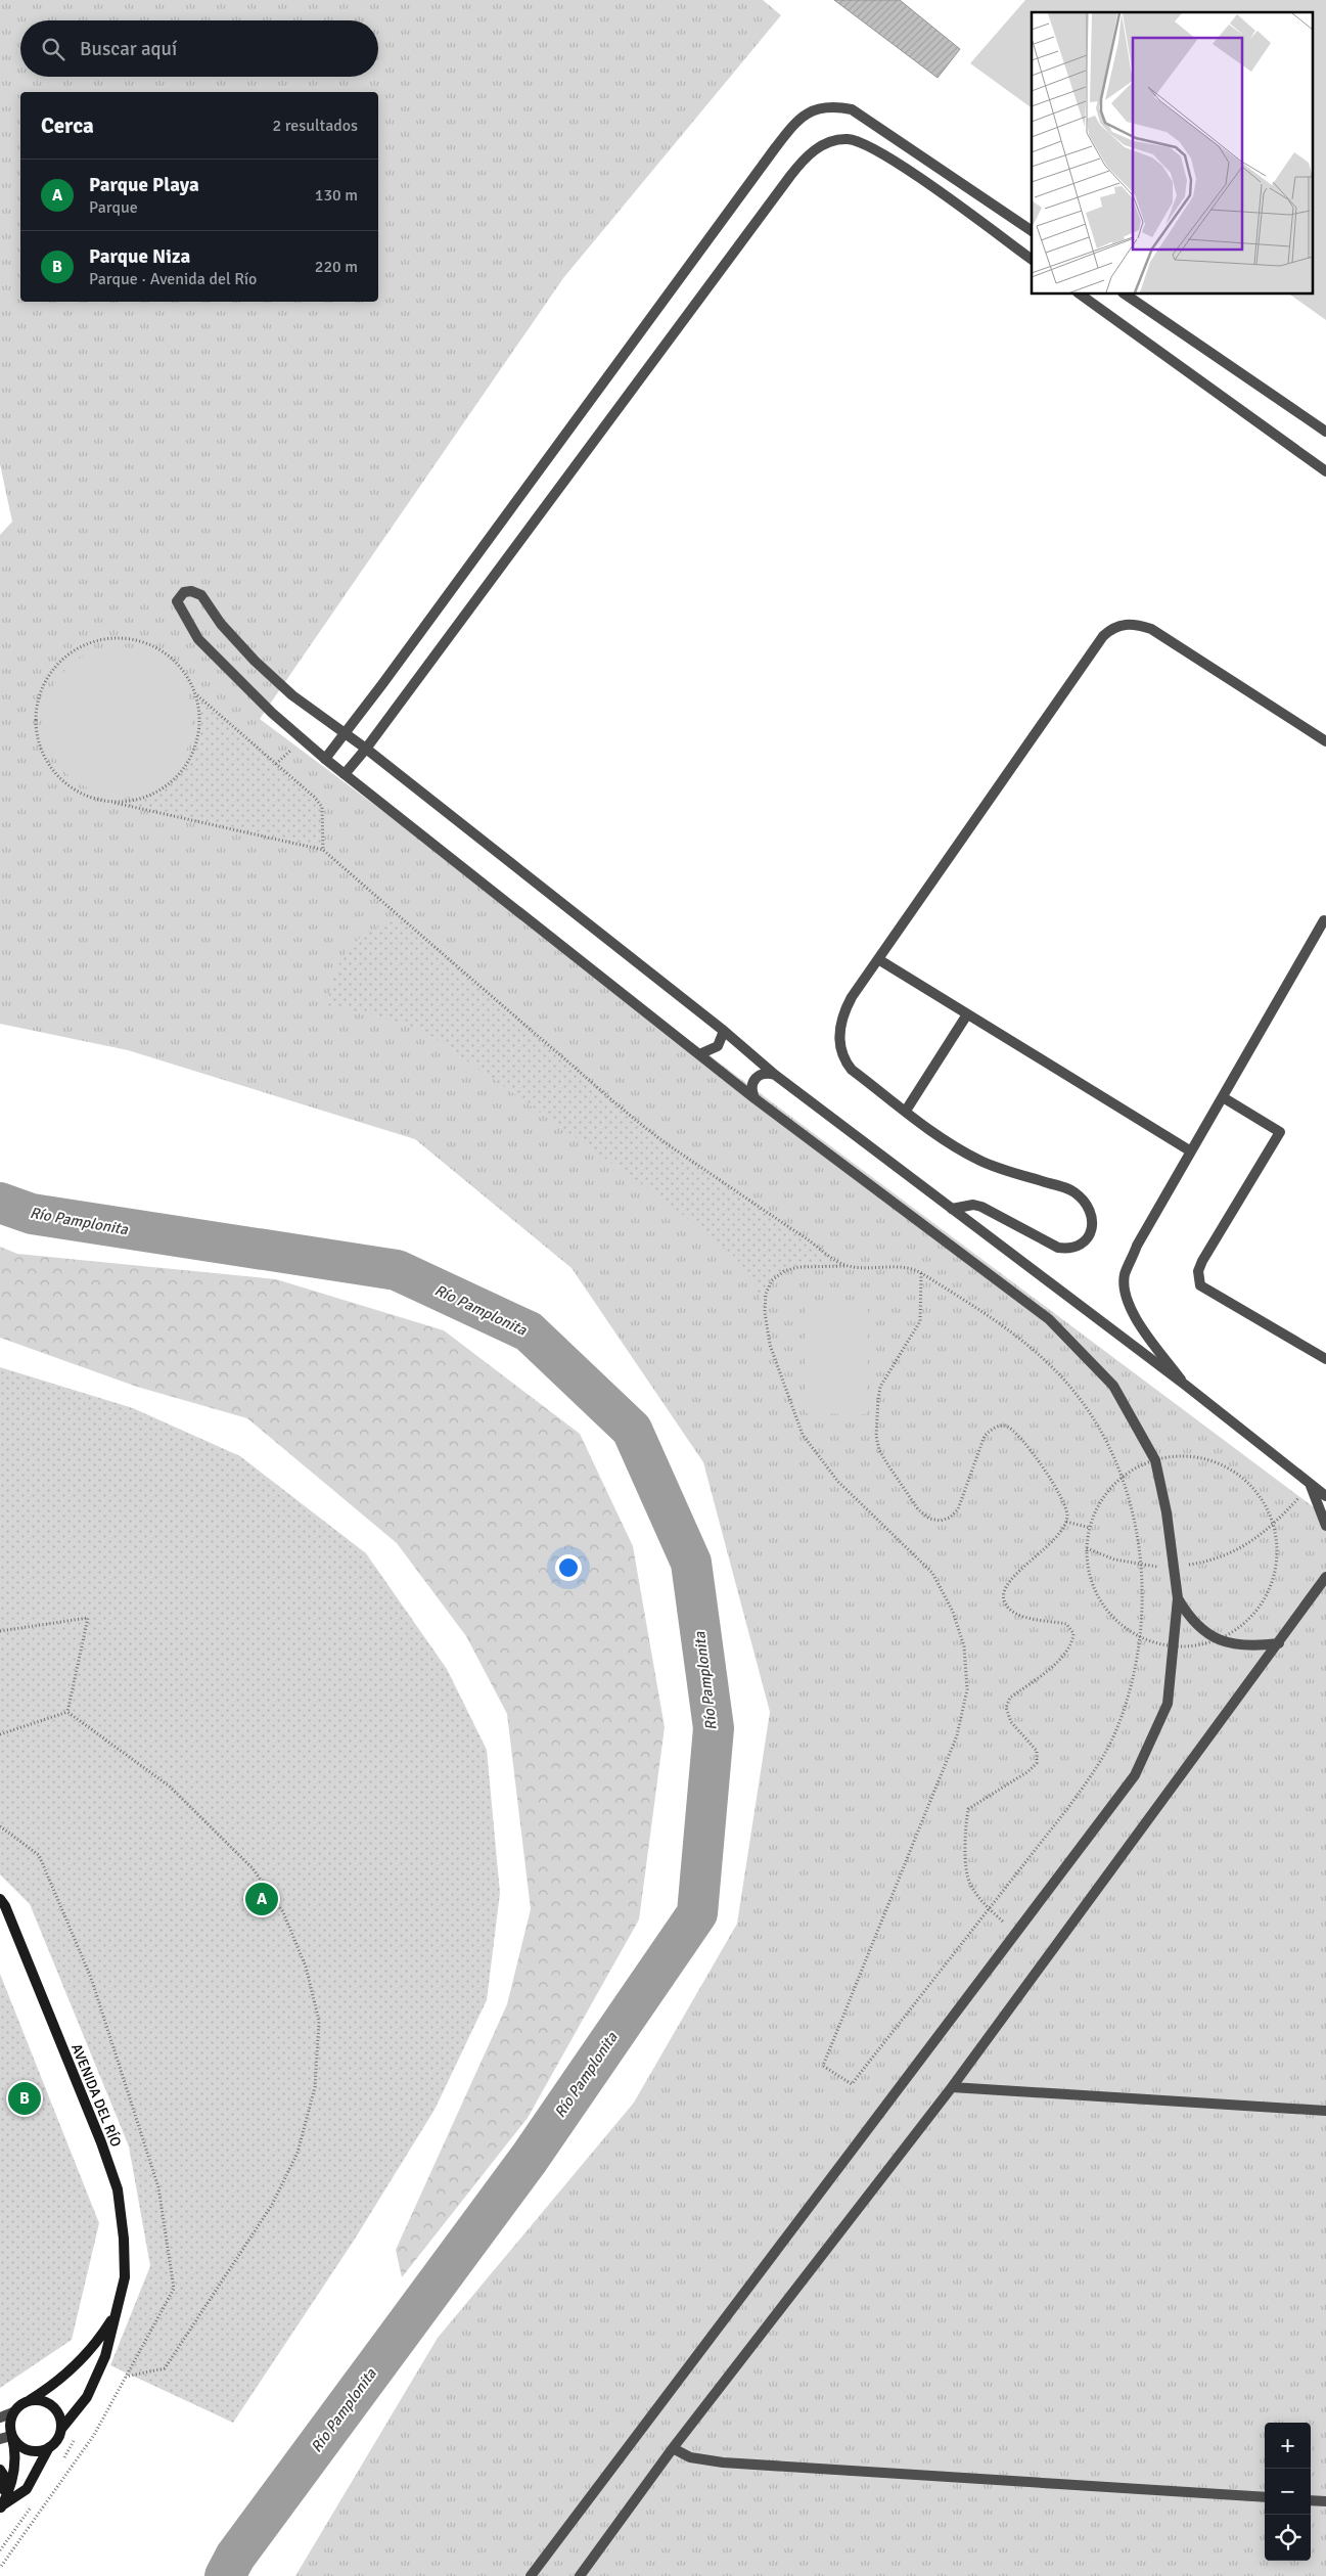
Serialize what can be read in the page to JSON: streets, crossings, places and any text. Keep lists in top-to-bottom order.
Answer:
{
  "streets": {
    "main road": ["AVENIDA DEL RÍO"]
  },
  "water": ["Río Pamplonita"],
  "page": {
    "search": "Buscar aquí",
    "heading": ["Cerca", "2 resultados"],
    "list": [
      {
        "mark": "A",
        "name": "Parque Playa",
        "note": "Parque",
        "value": "130 m"
      },
      {
        "mark": "B",
        "name": "Parque Niza",
        "note": "Parque · Avenida del Río",
        "value": "220 m"
      }
    ],
    "pins": ["A", "B"],
    "map_buttons": ["+", "−"]
  }
}
